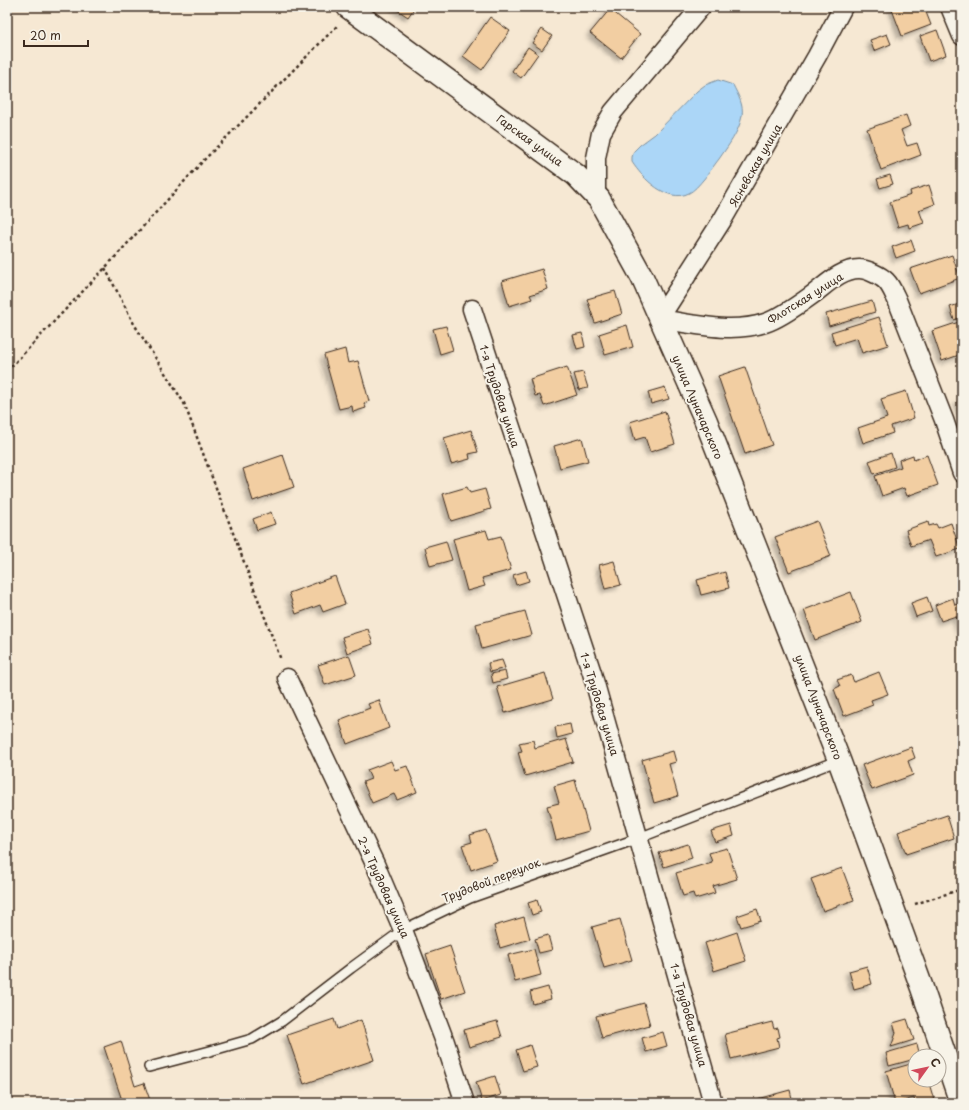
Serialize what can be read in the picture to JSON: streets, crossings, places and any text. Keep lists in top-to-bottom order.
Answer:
{
  "streets": {
    "main road": ["Гарская улица", "улица Луначарского"],
    "street": [
      "Ясневская улица",
      "Флотская улица",
      "1-я Трудовая улица",
      "2-я Трудовая улица"
    ],
    "lane": ["Трудовой переулок"]
  },
  "crossings": [
    ["Гарская улица", "Ясневская улица"],
    ["Гарская улица", "Флотская улица"],
    ["Гарская улица", "улица Луначарского"],
    ["Ясневская улица", "Флотская улица"],
    ["Ясневская улица", "улица Луначарского"],
    ["Флотская улица", "улица Луначарского"],
    ["1-я Трудовая улица", "Трудовой переулок"],
    ["улица Луначарского", "Трудовой переулок"],
    ["Трудовой переулок", "2-я Трудовая улица"]
  ],
  "scale_bar": "20 m",
  "north": "top right"
}
